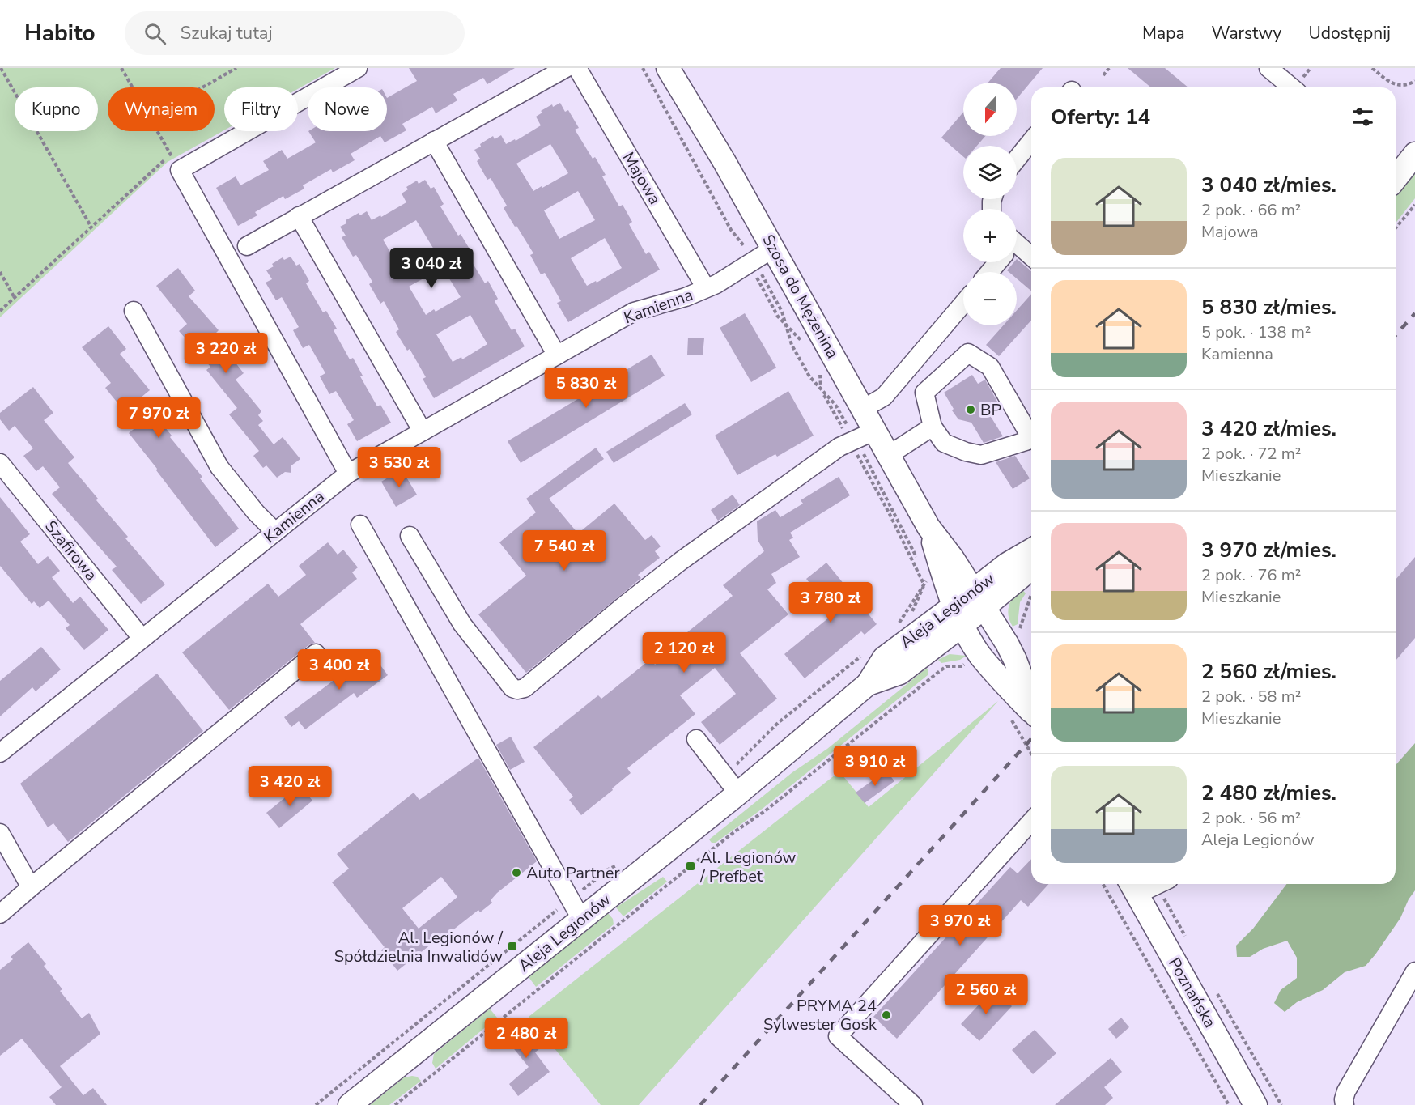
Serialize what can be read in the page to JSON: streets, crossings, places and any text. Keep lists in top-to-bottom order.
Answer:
{
  "streets": {
    "main road": ["Szosa do Mężenina", "Aleja Legionów", "Poznańska"],
    "street": ["Majowa", "Kamienna", "Szafirowa"]
  },
  "crossings": [
    ["Majowa", "Kamienna"],
    ["Szosa do Mężenina", "Kamienna"],
    ["Szosa do Mężenina", "Aleja Legionów"],
    ["Kamienna", "Szafirowa"]
  ],
  "places": {
    "other": ["BP", "Auto Partner", "PRYMA 24 Sylwester Gosk"],
    "transit": ["Al. Legionów / Prefbet", "Al. Legionów / Spółdzielnia Inwalidów"]
  },
  "north": "bottom",
  "page": {
    "header": "Habito",
    "search": "Szukaj tutaj",
    "nav": ["Mapa", "Warstwy", "Udostępnij"],
    "map_buttons": ["+", "−"],
    "chip": [
      "Kupno",
      "Wynajem",
      "Filtry",
      "Nowe"
    ],
    "heading": "Oferty: 14",
    "list": [
      {
        "name": "3 040 zł/mies.",
        "note": "2 pok. · 66 m² · Majowa"
      },
      {
        "name": "5 830 zł/mies.",
        "note": "5 pok. · 138 m² · Kamienna"
      },
      {
        "name": "3 420 zł/mies.",
        "note": "2 pok. · 72 m² · Mieszkanie"
      },
      {
        "name": "3 970 zł/mies.",
        "note": "2 pok. · 76 m² · Mieszkanie"
      },
      {
        "name": "2 560 zł/mies.",
        "note": "2 pok. · 58 m² · Mieszkanie"
      },
      {
        "name": "2 480 zł/mies.",
        "note": "2 pok. · 56 m² · Aleja Legionów"
      }
    ],
    "price": [
      "3 040 zł",
      "3 220 zł",
      "5 830 zł",
      "7 970 zł",
      "3 530 zł",
      "7 540 zł",
      "3 780 zł",
      "2 120 zł",
      "3 400 zł",
      "3 910 zł",
      "3 420 zł",
      "3 970 zł",
      "2 560 zł",
      "2 480 zł"
    ]
  }
}
